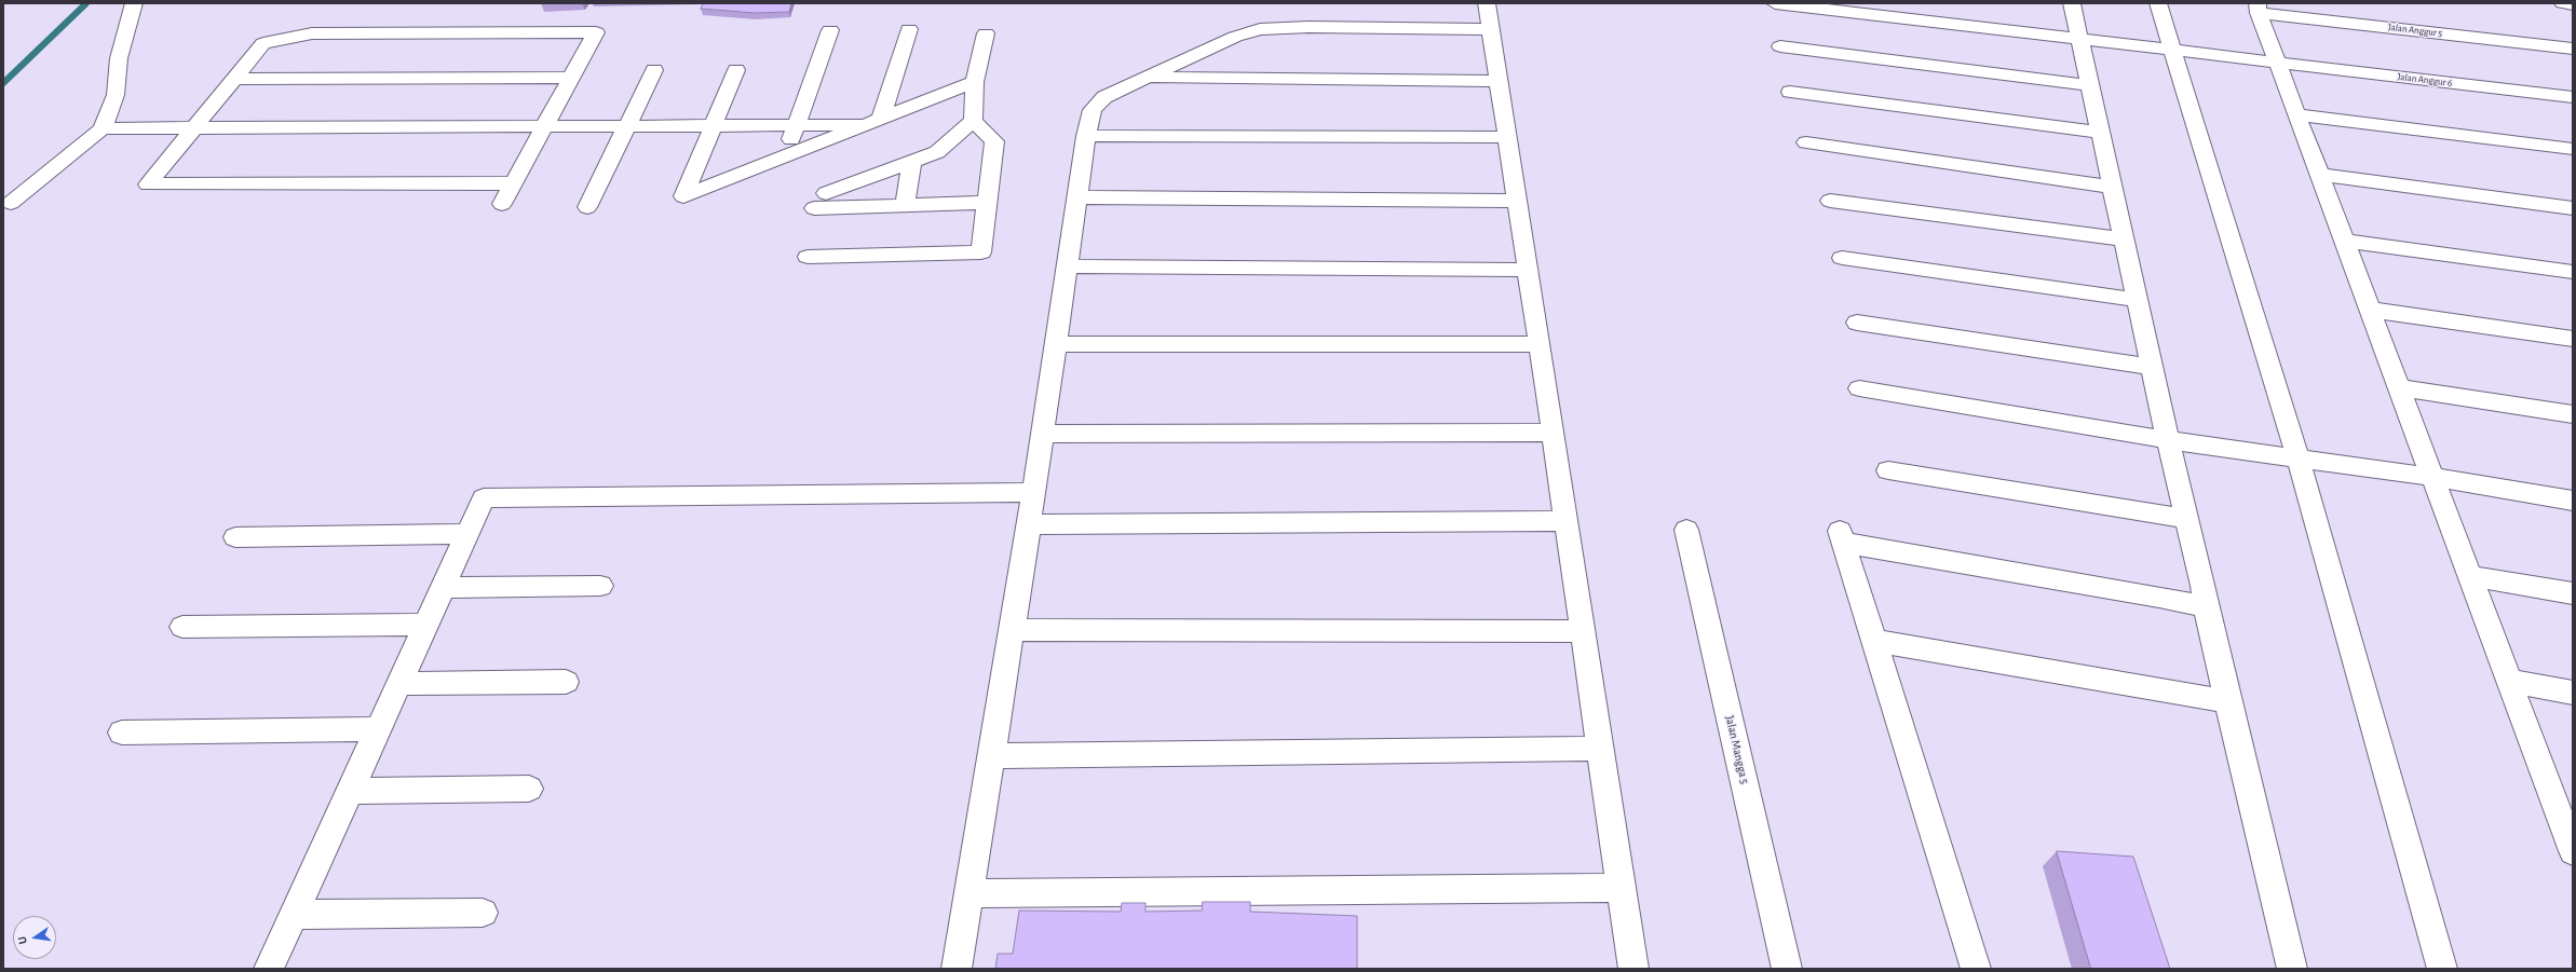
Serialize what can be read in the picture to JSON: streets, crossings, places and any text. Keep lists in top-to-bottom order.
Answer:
{
  "streets": {
    "street": ["Jalan Anggur 5", "Jalan Anggur 6", "Jalan Mangga 5"]
  },
  "north": "left"
}
